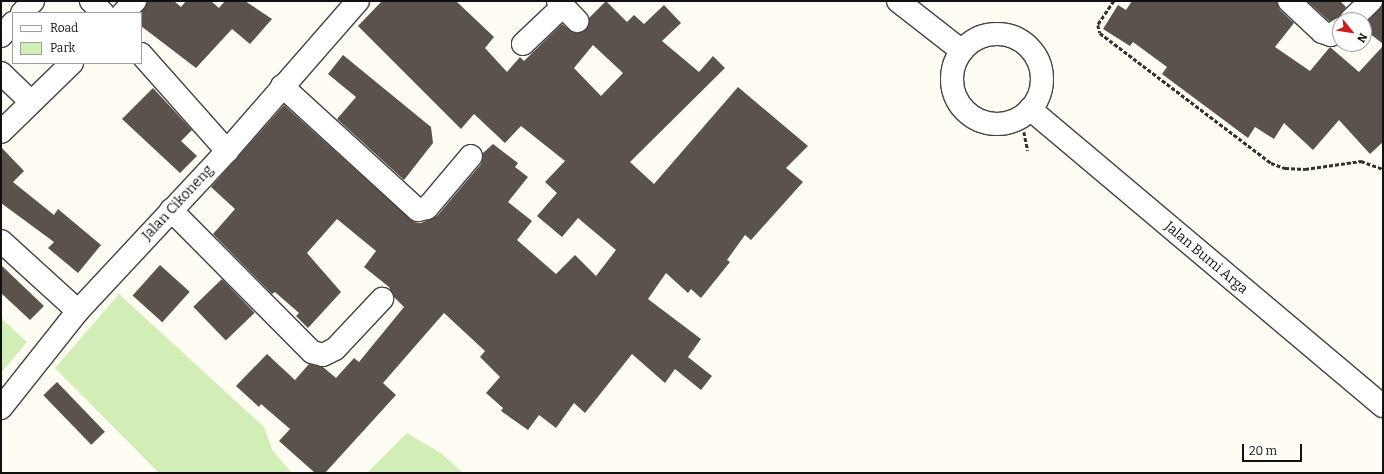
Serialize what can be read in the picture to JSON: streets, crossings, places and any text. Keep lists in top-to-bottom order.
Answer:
{
  "streets": {
    "street": ["Jalan Cikoneng", "Jalan Bumi Arga"]
  },
  "legend": ["Road", "Park"],
  "scale_bar": "20 m",
  "north": "bottom right"
}
